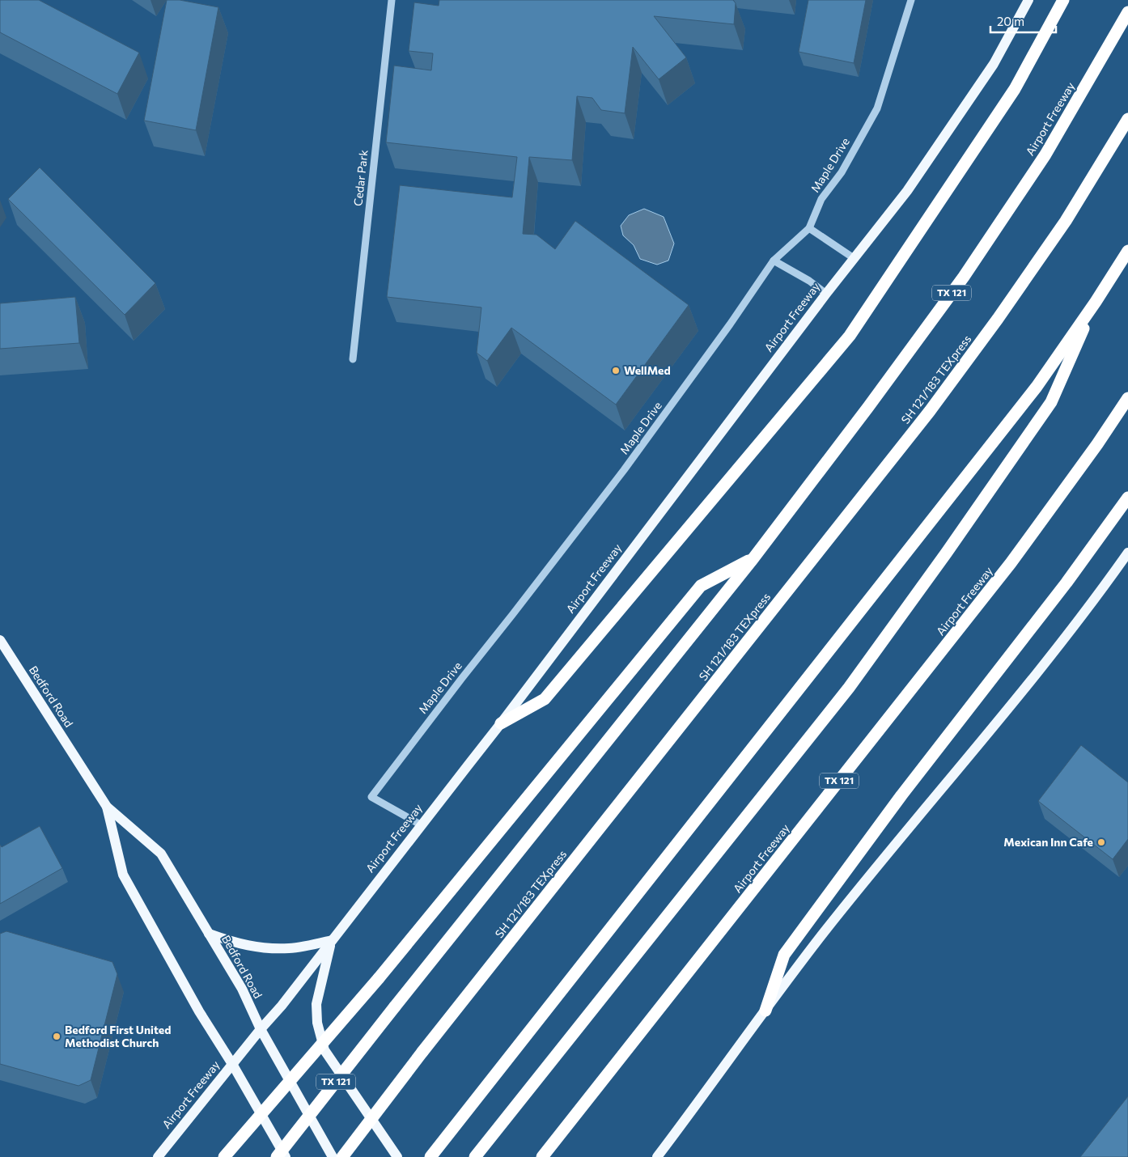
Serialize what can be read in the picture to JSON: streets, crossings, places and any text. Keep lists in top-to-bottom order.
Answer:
{
  "streets": {
    "highway": ["Airport Freeway", "TX 121", "SH 121/183 TEXpress"],
    "main road": ["Bedford Road"],
    "street": ["Maple Drive", "Cedar Park"]
  },
  "crossings": [
    ["Airport Freeway", "Maple Drive"],
    ["Airport Freeway", "Bedford Road"]
  ],
  "places": ["WellMed", "Mexican Inn Cafe", "Bedford First United Methodist Church"],
  "scale_bar": "20 m"
}
